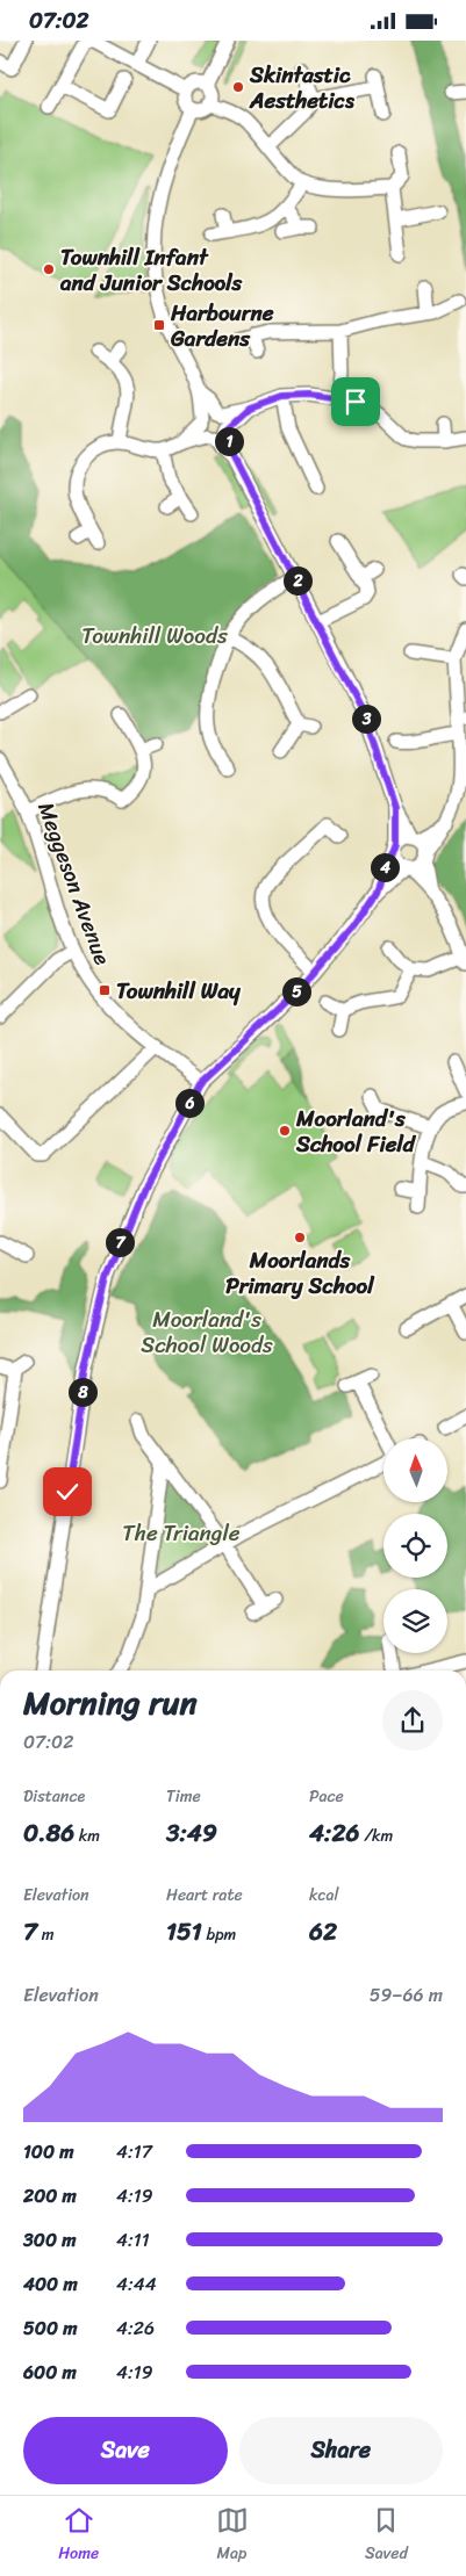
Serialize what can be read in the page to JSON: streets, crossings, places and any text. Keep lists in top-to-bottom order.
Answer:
{
  "streets": {
    "street": ["Meggeson Avenue"]
  },
  "parks": ["Townhill Woods", "Moorland's School Woods", "The Triangle"],
  "places": {
    "other": [
      "Skintastic Aesthetics",
      "Townhill Infant and Junior Schools",
      "Moorland's School Field",
      "Moorlands Primary School"
    ],
    "transit": ["Harbourne Gardens", "Townhill Way"]
  },
  "north": "top",
  "page": {
    "status": "07:02",
    "pins": [
      "1",
      "2",
      "3",
      "4",
      "5",
      "6",
      "7",
      "8"
    ],
    "heading": ["Morning run", "07:02"],
    "stats": [
      ["Distance", "0.86 km"],
      ["Time", "3:49"],
      ["Pace", "4:26 /km"],
      ["Elevation", "7 m"],
      ["Heart rate", "151 bpm"],
      ["kcal", "62"]
    ],
    "chart": ["Elevation", "59–66 m"],
    "list": [
      {
        "name": "100 m",
        "note": "4:17"
      },
      {
        "name": "200 m",
        "note": "4:19"
      },
      {
        "name": "300 m",
        "note": "4:11"
      },
      {
        "name": "400 m",
        "note": "4:44"
      },
      {
        "name": "500 m",
        "note": "4:26"
      },
      {
        "name": "600 m",
        "note": "4:19"
      }
    ],
    "buttons": ["Save", "Share"],
    "tabs": ["Home", "Map", "Saved"]
  }
}
